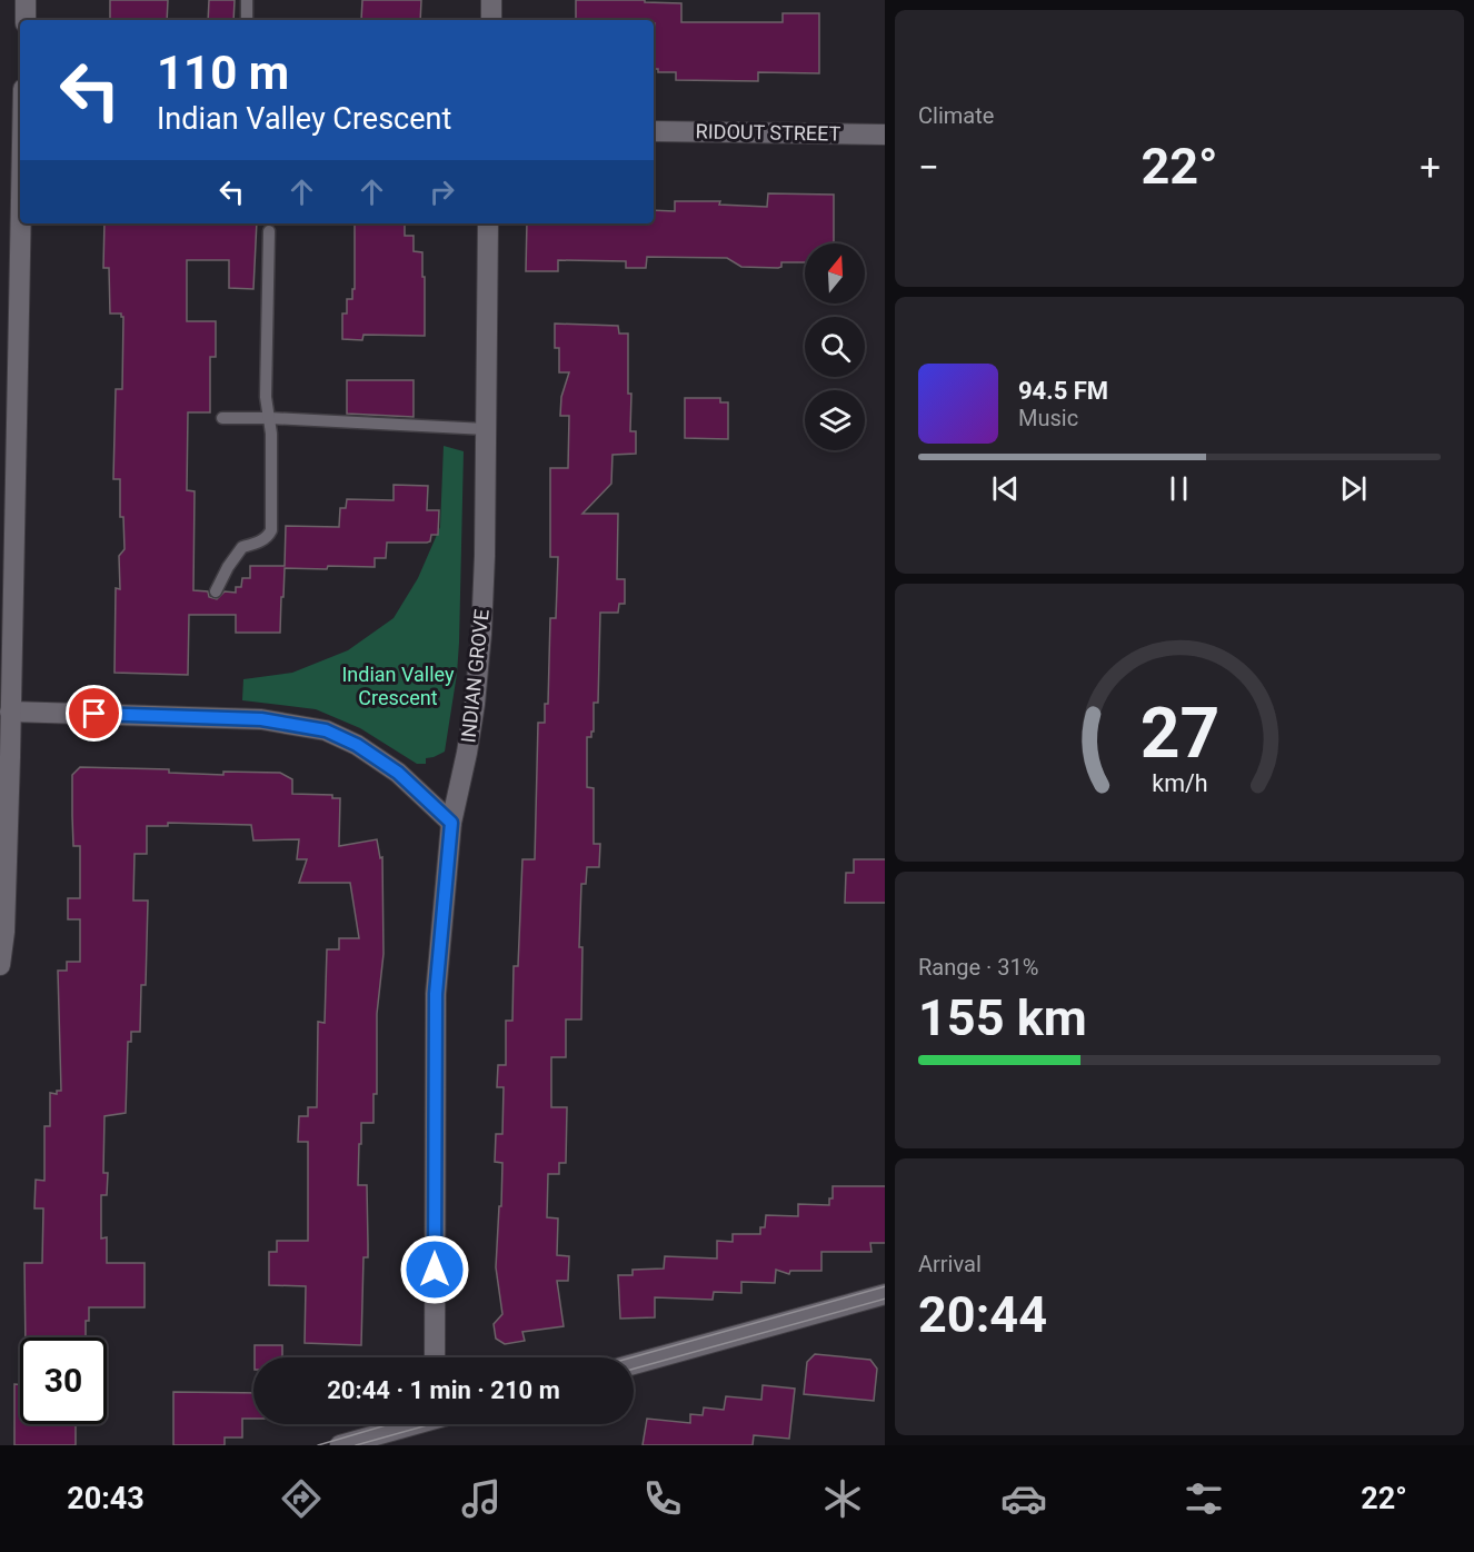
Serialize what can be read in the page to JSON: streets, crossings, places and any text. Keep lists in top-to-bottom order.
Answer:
{
  "streets": {
    "street": ["RIDOUT STREET", "INDIAN GROVE"]
  },
  "parks": ["Indian Valley Crescent"],
  "north": "top",
  "page": {
    "tile": [
      "Climate",
      ["Range · 31%", "155 km"],
      ["Arrival", "20:44"]
    ],
    "turn": ["110 m", "Indian Valley Crescent"],
    "heat": ["−", "22°", "+"],
    "song": ["94.5 FM", "Music"],
    "limit": "30",
    "trip": "20:44 · 1 min · 210 m",
    "tabs": ["20:43", "22°"],
    "gauge": ["27", "km/h"]
  }
}
